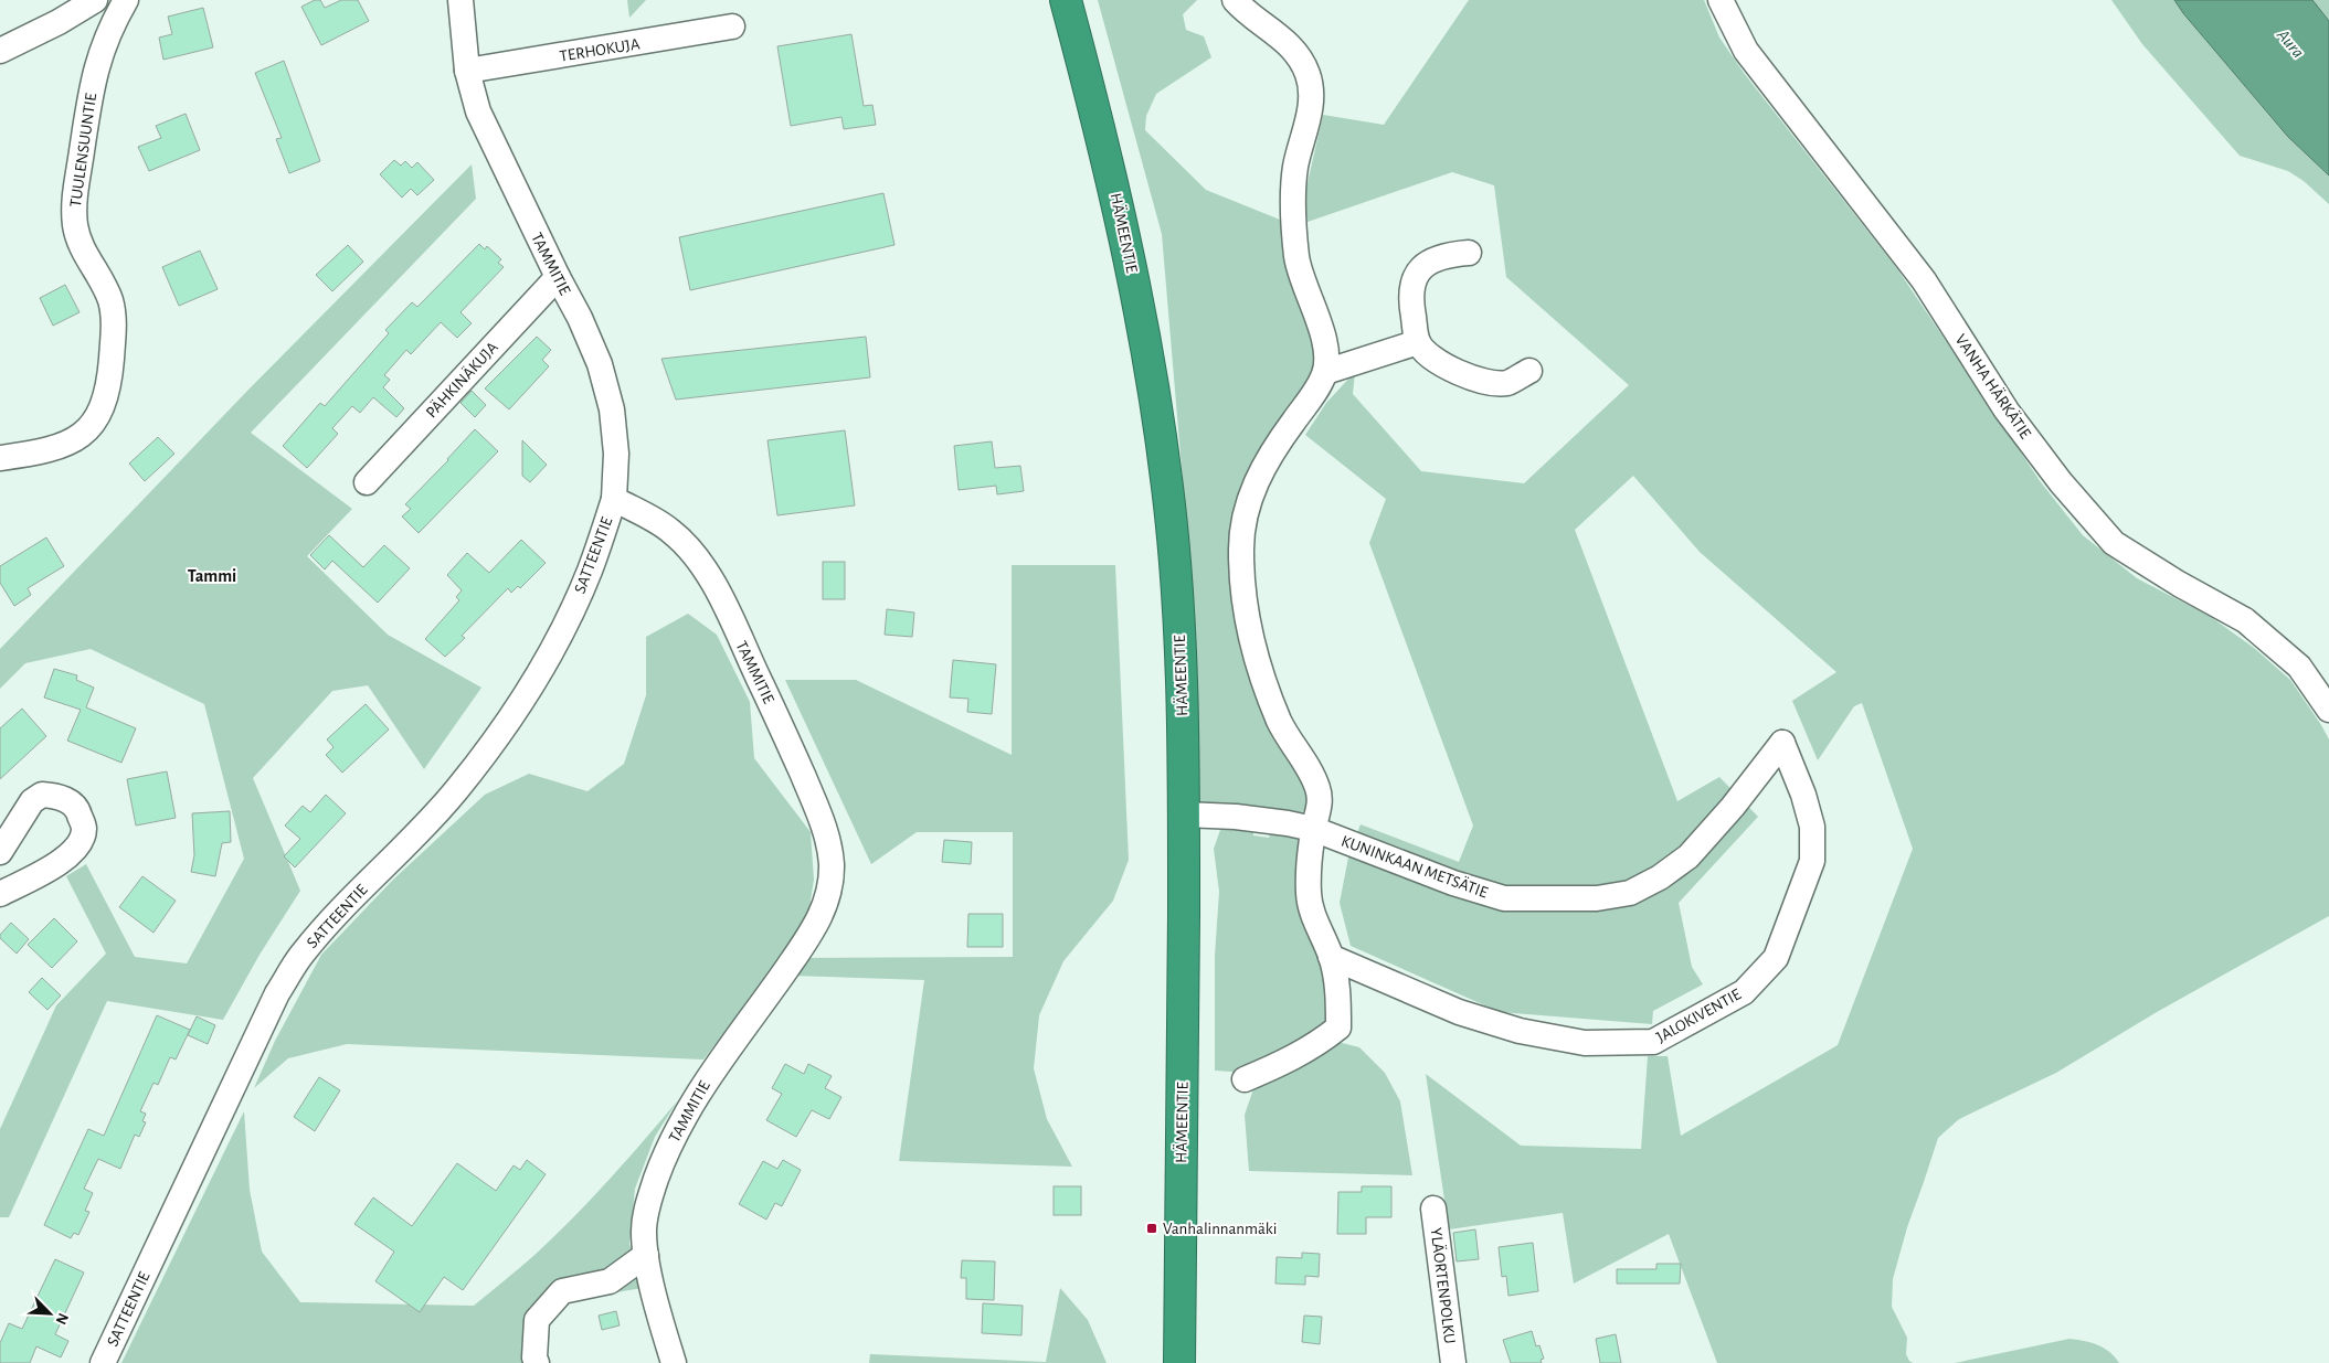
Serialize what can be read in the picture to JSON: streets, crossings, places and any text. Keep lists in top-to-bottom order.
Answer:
{
  "streets": {
    "highway": ["HÄMEENTIE"],
    "street": [
      "TERHOKUJA",
      "TUULENSUUNTIE",
      "TAMMITIE",
      "PÄHKINÄKUJA",
      "VANHA HÄRKÄTIE",
      "SATTEENTIE",
      "KUNINKAAN METSÄTIE",
      "JALOKIVENTIE",
      "YLÄORTENPOLKU"
    ]
  },
  "crossings": [
    ["TERHOKUJA", "TAMMITIE"],
    ["HÄMEENTIE", "KUNINKAAN METSÄTIE"],
    ["TAMMITIE", "PÄHKINÄKUJA"],
    ["TAMMITIE", "SATTEENTIE"],
    ["KUNINKAAN METSÄTIE", "JALOKIVENTIE"]
  ],
  "districts": ["Tammi"],
  "water": ["Aura"],
  "places": {
    "transit": ["Vanhalinnanmäki"]
  },
  "north": "bottom right"
}
